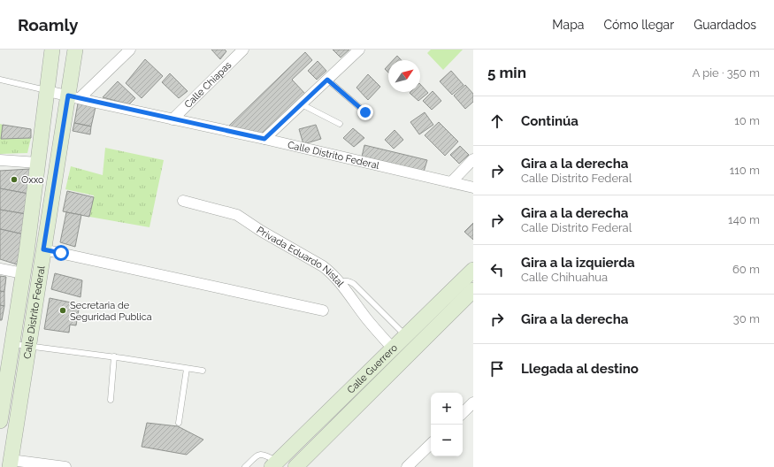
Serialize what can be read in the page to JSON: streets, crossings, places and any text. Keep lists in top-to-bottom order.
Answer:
{
  "streets": {
    "main road": ["Calle Distrito Federal", "Calle Guerrero"],
    "street": ["Calle Chiapas", "Privada Eduardo Nistal"]
  },
  "crossings": [
    ["Calle Chiapas", "Calle Distrito Federal"],
    ["Privada Eduardo Nistal", "Calle Guerrero"]
  ],
  "places": ["Oxxo", "Secretaria de Seguridad Publica"],
  "north": "top right",
  "page": {
    "header": "Roamly",
    "nav": ["Mapa", "Cómo llegar", "Guardados"],
    "heading": ["5 min", "A pie · 350 m"],
    "list": [
      ["Continúa", "10 m"],
      ["Gira a la derecha", "Calle Distrito Federal", "110 m"],
      ["Gira a la derecha", "Calle Distrito Federal", "140 m"],
      ["Gira a la izquierda", "Calle Chihuahua", "60 m"],
      ["Gira a la derecha", "30 m"],
      "Llegada al destino"
    ],
    "map_buttons": ["+", "−"]
  }
}
